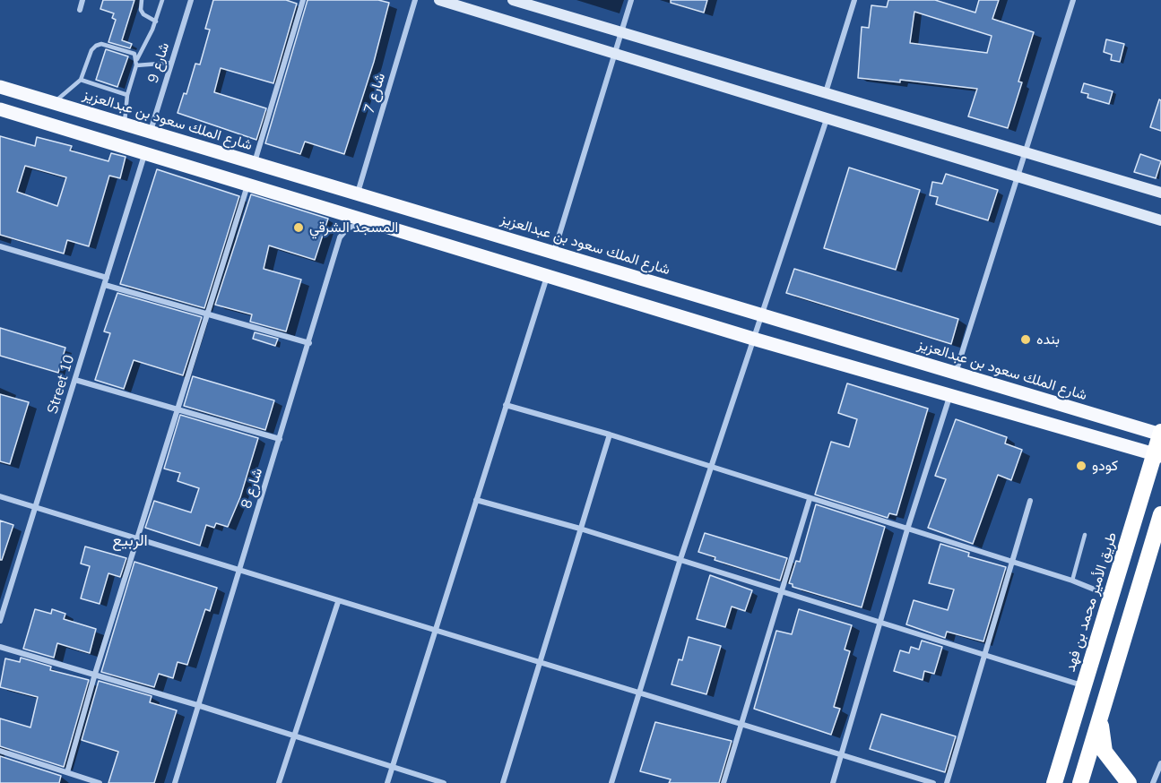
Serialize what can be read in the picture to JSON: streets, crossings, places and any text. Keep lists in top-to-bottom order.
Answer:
{
  "streets": {
    "highway": ["طريق الأمير محمد بن فهد"],
    "main road": ["شارع الملك سعود بن عبدالعزيز"],
    "street": [
      "شارع 9",
      "شارع 7",
      "Street 10",
      "شارع 8"
    ]
  },
  "crossings": [
    ["شارع 9", "شارع الملك سعود بن عبدالعزيز"],
    ["شارع 7", "شارع الملك سعود بن عبدالعزيز"],
    ["شارع الملك سعود بن عبدالعزيز", "طريق الأمير محمد بن فهد"]
  ],
  "districts": ["الربيع"],
  "places": ["المسجد الشرقي", "بنده", "كودو"]
}
